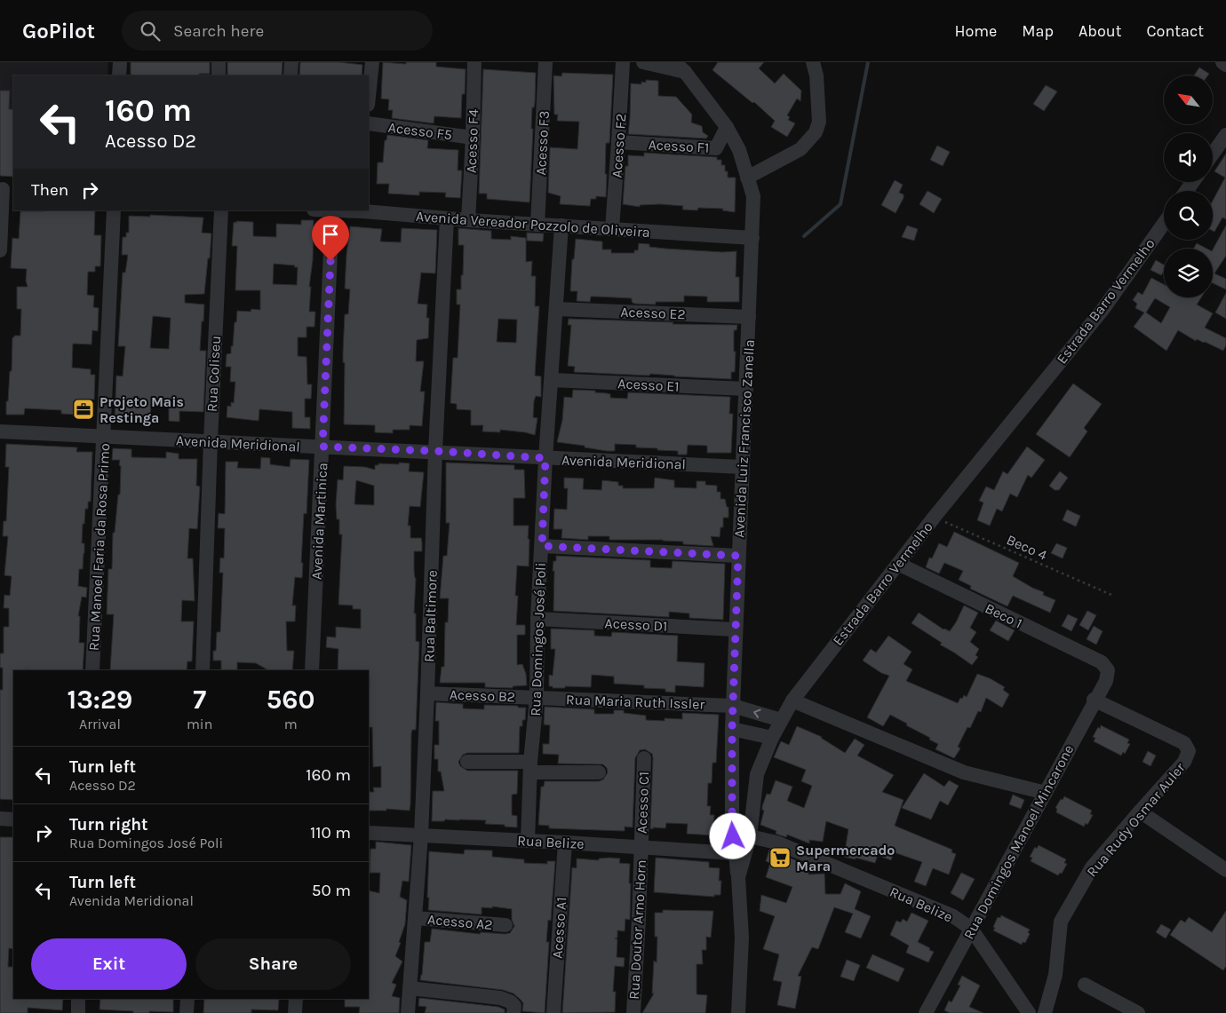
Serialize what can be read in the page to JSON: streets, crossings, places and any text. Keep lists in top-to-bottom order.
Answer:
{
  "streets": {
    "street": [
      "Acesso F5",
      "Acesso F4",
      "Acesso F3",
      "Acesso F2",
      "Acesso F1",
      "Avenida Vereador Pozzolo de Oliveira",
      "Estrada Barro Vermelho",
      "Acesso E2",
      "Rua Coliseu",
      "Acesso E1",
      "Avenida Luiz Francisco Zanella",
      "Avenida Meridional",
      "Avenida Martinica",
      "Rua Manoel Faria da Rosa Primo",
      "Beco 1",
      "Rua Baltimore",
      "Acesso D1",
      "Rua Domingos José Poli",
      "Acesso B2",
      "Rua Maria Ruth Issler",
      "Acesso C1",
      "Rua Rudy Osmar Auler",
      "Rua Belize",
      "Rua Domingos Manoel Mincarone",
      "Acesso A2",
      "Acesso A1",
      "Rua Doutor Arno Horn"
    ],
    "path": ["Beco 4"]
  },
  "crossings": [
    ["Acesso F5", "Acesso F4"],
    ["Acesso F4", "Avenida Vereador Pozzolo de Oliveira"],
    ["Acesso F3", "Avenida Vereador Pozzolo de Oliveira"],
    ["Acesso F2", "Acesso F1"],
    ["Acesso F2", "Avenida Vereador Pozzolo de Oliveira"],
    ["Acesso F1", "Avenida Luiz Francisco Zanella"],
    ["Avenida Vereador Pozzolo de Oliveira", "Avenida Luiz Francisco Zanella"],
    ["Avenida Vereador Pozzolo de Oliveira", "Avenida Martinica"],
    ["Avenida Vereador Pozzolo de Oliveira", "Rua Baltimore"],
    ["Avenida Vereador Pozzolo de Oliveira", "Rua Domingos José Poli"],
    ["Estrada Barro Vermelho", "Avenida Luiz Francisco Zanella"],
    ["Estrada Barro Vermelho", "Beco 4"],
    ["Estrada Barro Vermelho", "Beco 1"],
    ["Estrada Barro Vermelho", "Rua Maria Ruth Issler"],
    ["Estrada Barro Vermelho", "Rua Belize"],
    ["Acesso E2", "Avenida Luiz Francisco Zanella"],
    ["Acesso E2", "Rua Domingos José Poli"],
    ["Rua Coliseu", "Avenida Meridional"],
    ["Acesso E1", "Avenida Luiz Francisco Zanella"],
    ["Acesso E1", "Rua Domingos José Poli"],
    ["Avenida Luiz Francisco Zanella", "Avenida Meridional"],
    ["Avenida Luiz Francisco Zanella", "Acesso D1"],
    ["Avenida Luiz Francisco Zanella", "Rua Maria Ruth Issler"],
    ["Avenida Luiz Francisco Zanella", "Rua Belize"],
    ["Avenida Meridional", "Avenida Martinica"],
    ["Avenida Meridional", "Rua Manoel Faria da Rosa Primo"],
    ["Avenida Meridional", "Rua Baltimore"],
    ["Avenida Meridional", "Rua Domingos José Poli"],
    ["Beco 1", "Rua Domingos Manoel Mincarone"],
    ["Rua Baltimore", "Acesso B2"],
    ["Rua Baltimore", "Rua Belize"],
    ["Rua Baltimore", "Acesso A2"],
    ["Acesso D1", "Rua Domingos José Poli"],
    ["Rua Domingos José Poli", "Acesso B2"],
    ["Rua Domingos José Poli", "Rua Maria Ruth Issler"],
    ["Rua Domingos José Poli", "Rua Belize"],
    ["Acesso B2", "Rua Maria Ruth Issler"],
    ["Acesso C1", "Rua Belize"],
    ["Acesso C1", "Rua Doutor Arno Horn"],
    ["Rua Rudy Osmar Auler", "Rua Domingos Manoel Mincarone"],
    ["Rua Belize", "Rua Domingos Manoel Mincarone"],
    ["Rua Belize", "Acesso A1"],
    ["Rua Belize", "Rua Doutor Arno Horn"]
  ],
  "places": {
    "office": ["Projeto Mais Restinga"],
    "supermarket": ["Supermercado Mara"]
  },
  "north": "top left",
  "page": {
    "header": "GoPilot",
    "search": "Search here",
    "nav": [
      "Home",
      "Map",
      "About",
      "Contact"
    ],
    "turn": ["160 m", "Acesso D2"],
    "then": "Then",
    "eta": [
      "13:29",
      "Arrival",
      "7",
      "min",
      "560",
      "m"
    ],
    "list": [
      {
        "name": "Turn left",
        "note": "Acesso D2",
        "value": "160 m"
      },
      {
        "name": "Turn right",
        "note": "Rua Domingos José Poli",
        "value": "110 m"
      },
      {
        "name": "Turn left",
        "note": "Avenida Meridional",
        "value": "50 m"
      }
    ],
    "buttons": ["Exit", "Share"]
  }
}
